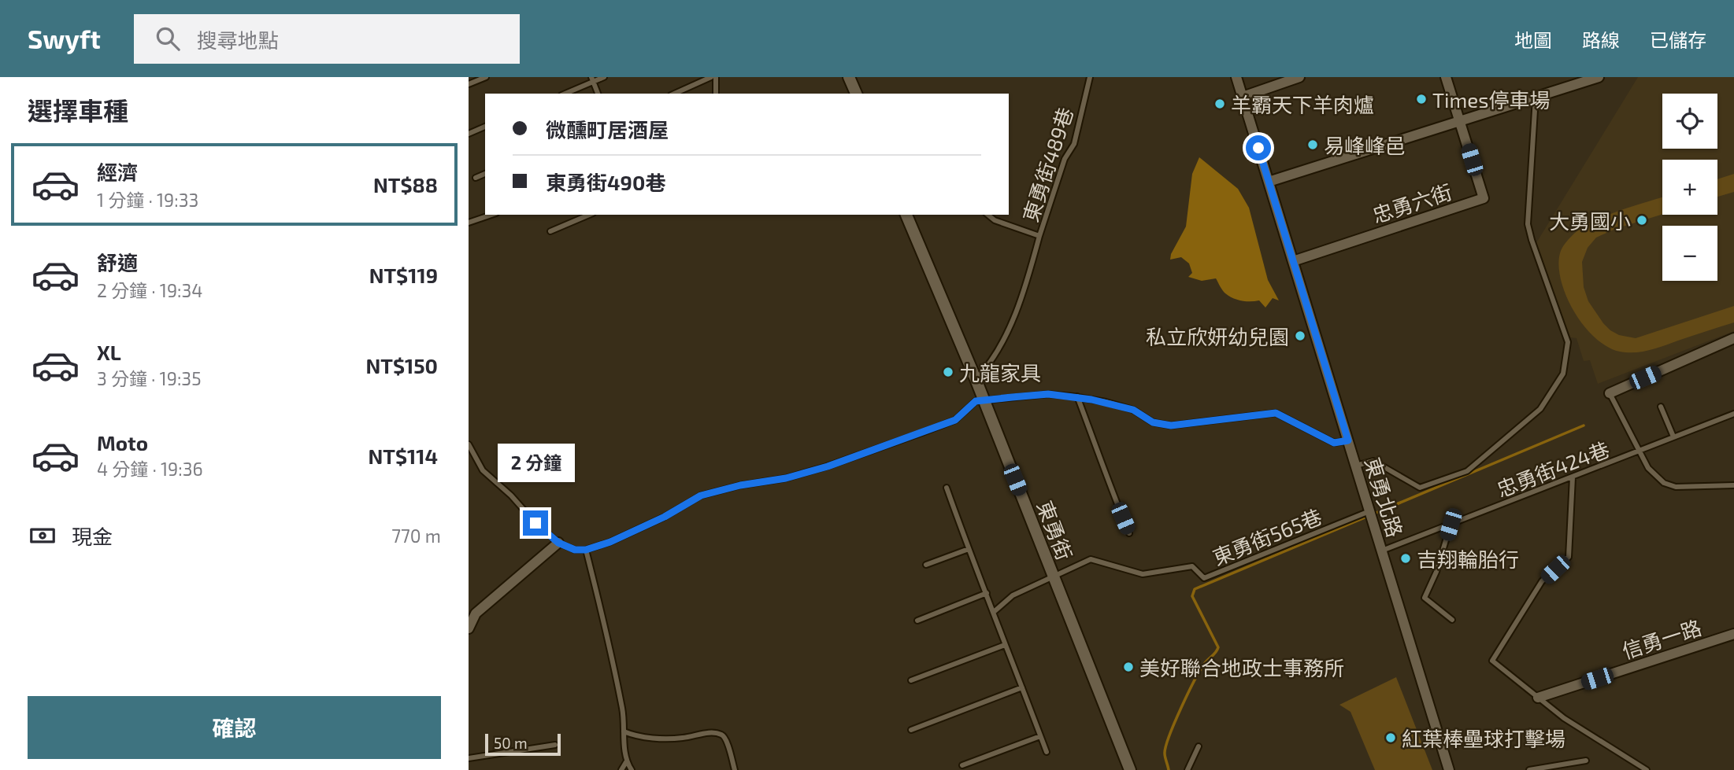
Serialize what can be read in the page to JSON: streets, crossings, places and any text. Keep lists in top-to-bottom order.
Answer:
{
  "streets": {
    "street": [
      "忠勇六街",
      "東勇北路",
      "東勇街",
      "信勇一路"
    ],
    "lane": ["東勇街489巷", "忠勇街424巷", "東勇街565巷"]
  },
  "crossings": [
    ["忠勇六街", "東勇北路"],
    ["忠勇街424巷", "東勇北路"],
    ["東勇北路", "東勇街565巷"],
    ["東勇街", "東勇街565巷"]
  ],
  "places": [
    "Times停車場",
    "羊霸天下羊肉爐",
    "易峰峰邑",
    "大勇國小",
    "私立欣妍幼兒園",
    "九龍家具",
    "吉翔輪胎行",
    "美好聯合地政士事務所",
    "紅葉棒壘球打擊場"
  ],
  "scale_bar": "50 m",
  "page": {
    "header": "Swyft",
    "search": "搜尋地點",
    "nav": ["地圖", "路線", "已儲存"],
    "heading": "選擇車種",
    "map_buttons": ["+", "−"],
    "banner": ["微醺町居酒屋", "東勇街490巷"],
    "list": [
      {
        "name": "經濟",
        "note": "1 分鐘 · 19:33",
        "value": "NT$88"
      },
      {
        "name": "舒適",
        "note": "2 分鐘 · 19:34",
        "value": "NT$119"
      },
      {
        "name": "XL",
        "note": "3 分鐘 · 19:35",
        "value": "NT$150"
      },
      {
        "name": "Moto",
        "note": "4 分鐘 · 19:36",
        "value": "NT$114"
      }
    ],
    "bubble": "2 分鐘",
    "pay": ["現金", "770 m"],
    "buttons": "確認",
    "scale": "50 m"
  }
}
